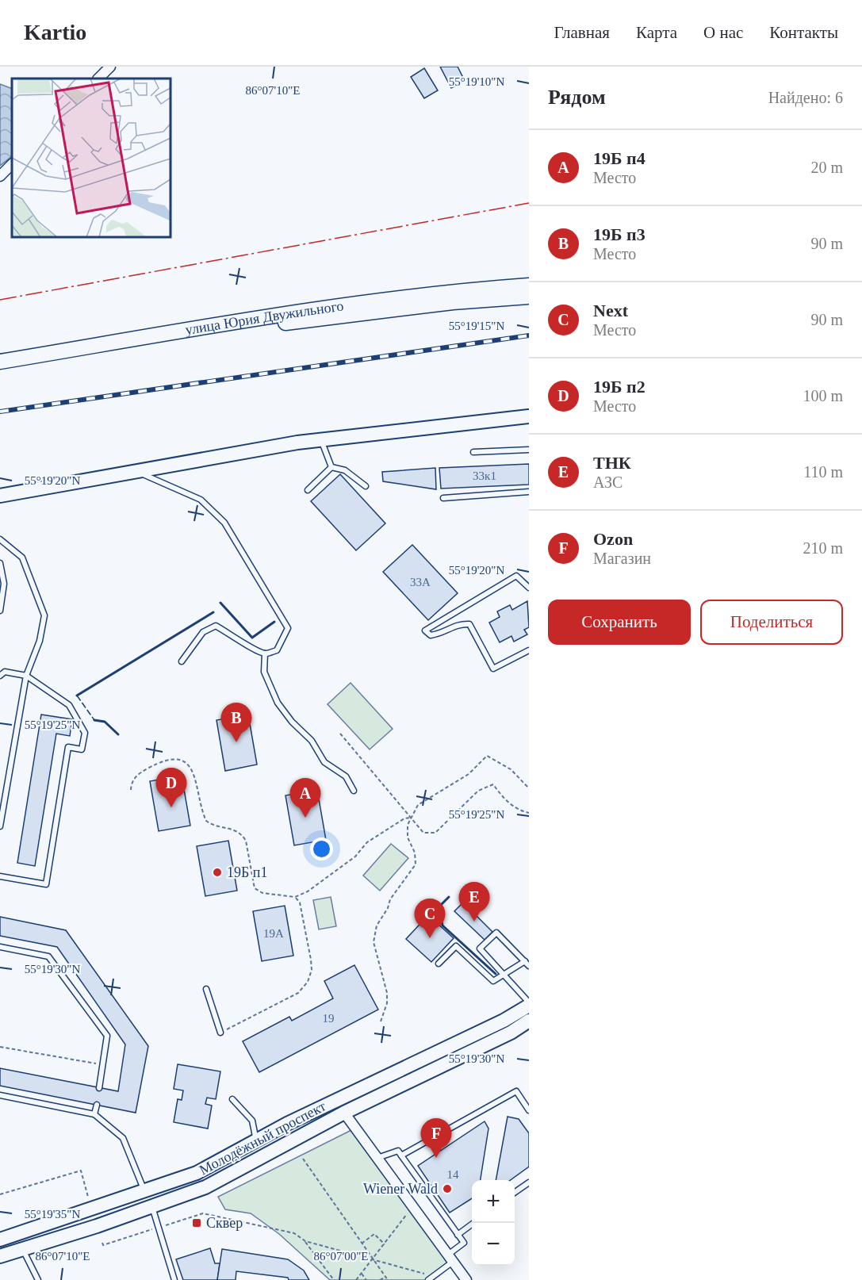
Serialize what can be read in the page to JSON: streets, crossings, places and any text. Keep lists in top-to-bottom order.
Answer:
{
  "streets": {
    "main road": ["улица Юрия Двужильного", "Молодёжный проспект"]
  },
  "places": {
    "other": ["19Б п1", "Wiener Wald"],
    "transit": ["Сквер"]
  },
  "house_numbers": [
    "33к1",
    "33А",
    "19А",
    "19",
    "14"
  ],
  "page": {
    "header": "Kartio",
    "nav": [
      "Главная",
      "Карта",
      "О нас",
      "Контакты"
    ],
    "heading": ["Рядом", "Найдено: 6"],
    "list": [
      {
        "mark": "A",
        "name": "19Б п4",
        "note": "Место",
        "value": "20 m"
      },
      {
        "mark": "B",
        "name": "19Б п3",
        "note": "Место",
        "value": "90 m"
      },
      {
        "mark": "C",
        "name": "Next",
        "note": "Место",
        "value": "90 m"
      },
      {
        "mark": "D",
        "name": "19Б п2",
        "note": "Место",
        "value": "100 m"
      },
      {
        "mark": "E",
        "name": "ТНК",
        "note": "АЗС",
        "value": "110 m"
      },
      {
        "mark": "F",
        "name": "Ozon",
        "note": "Магазин",
        "value": "210 m"
      }
    ],
    "buttons": ["Сохранить", "Поделиться"],
    "pins": [
      "B",
      "D",
      "A",
      "E",
      "C",
      "F"
    ],
    "map_buttons": ["+", "−"]
  },
  "coordinates": [
    "55°19'10\"N",
    "86°07'10\"E",
    "55°19'15\"N",
    "55°19'20\"N",
    "55°19'25\"N",
    "55°19'30\"N",
    "55°19'35\"N",
    "86°07'00\"E"
  ]
}
